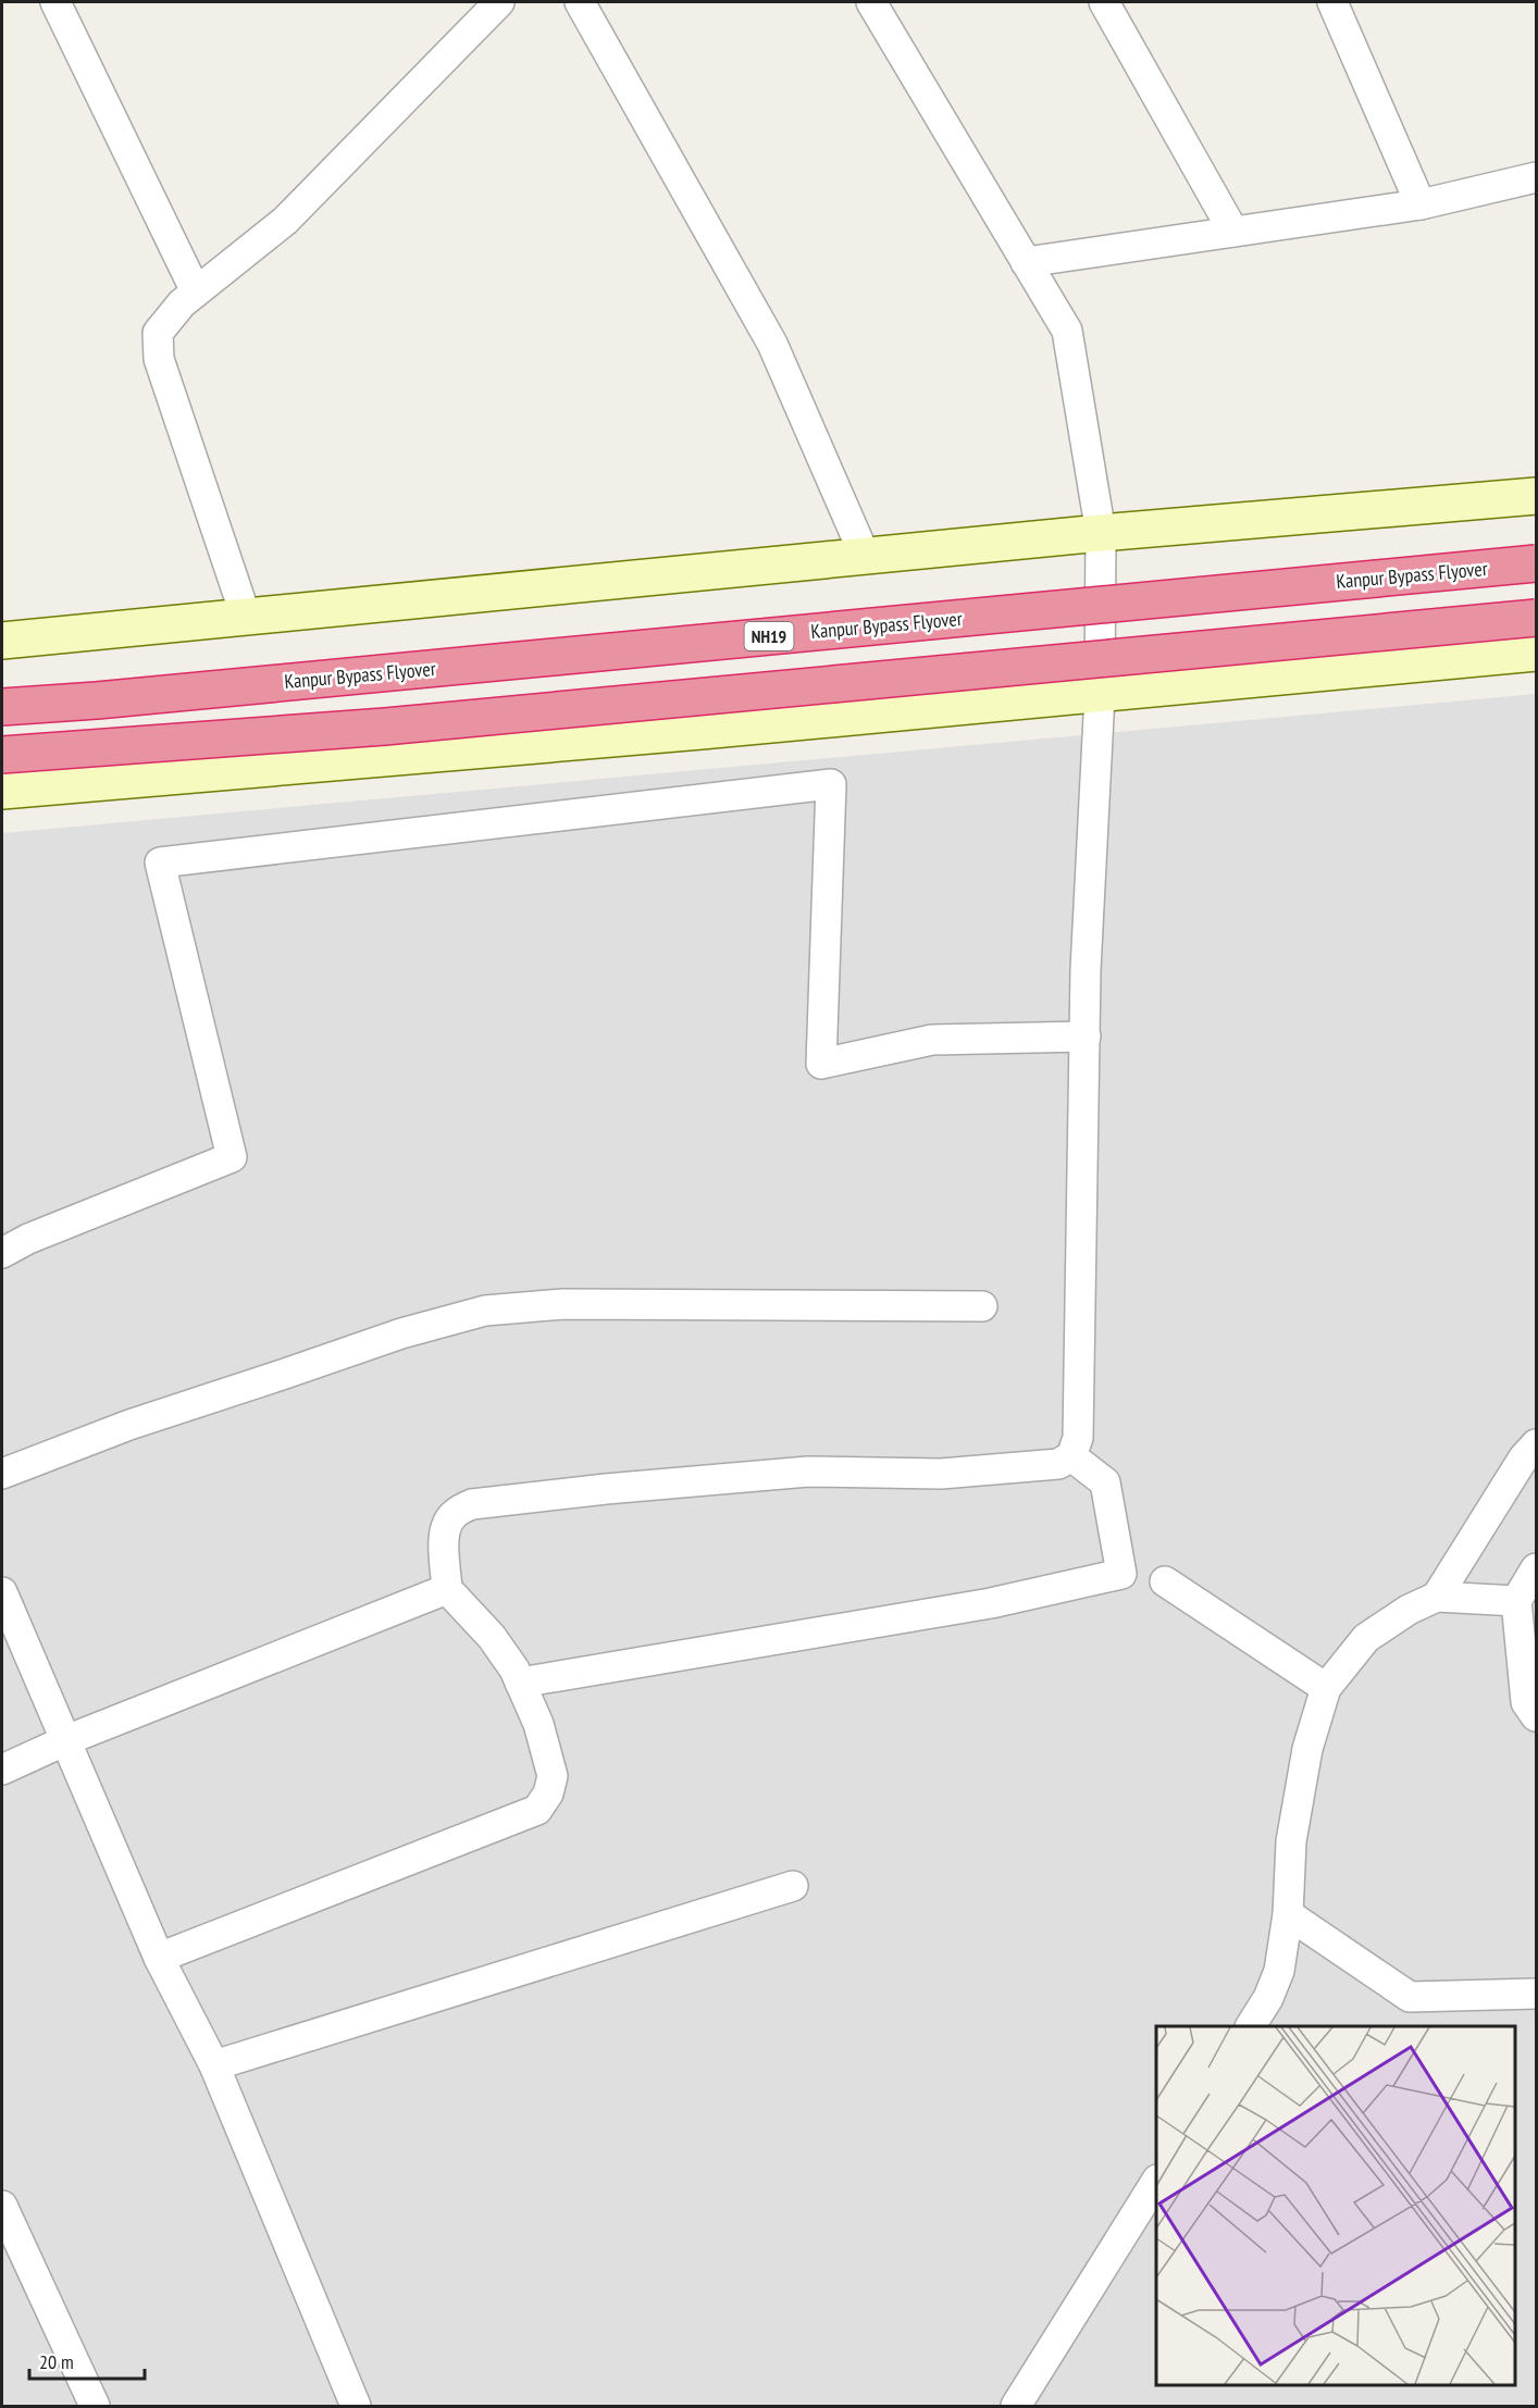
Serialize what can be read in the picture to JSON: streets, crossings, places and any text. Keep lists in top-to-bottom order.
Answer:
{
  "streets": {
    "highway": ["Kanpur Bypass Flyover", "NH19"]
  },
  "scale_bar": "20 m"
}
